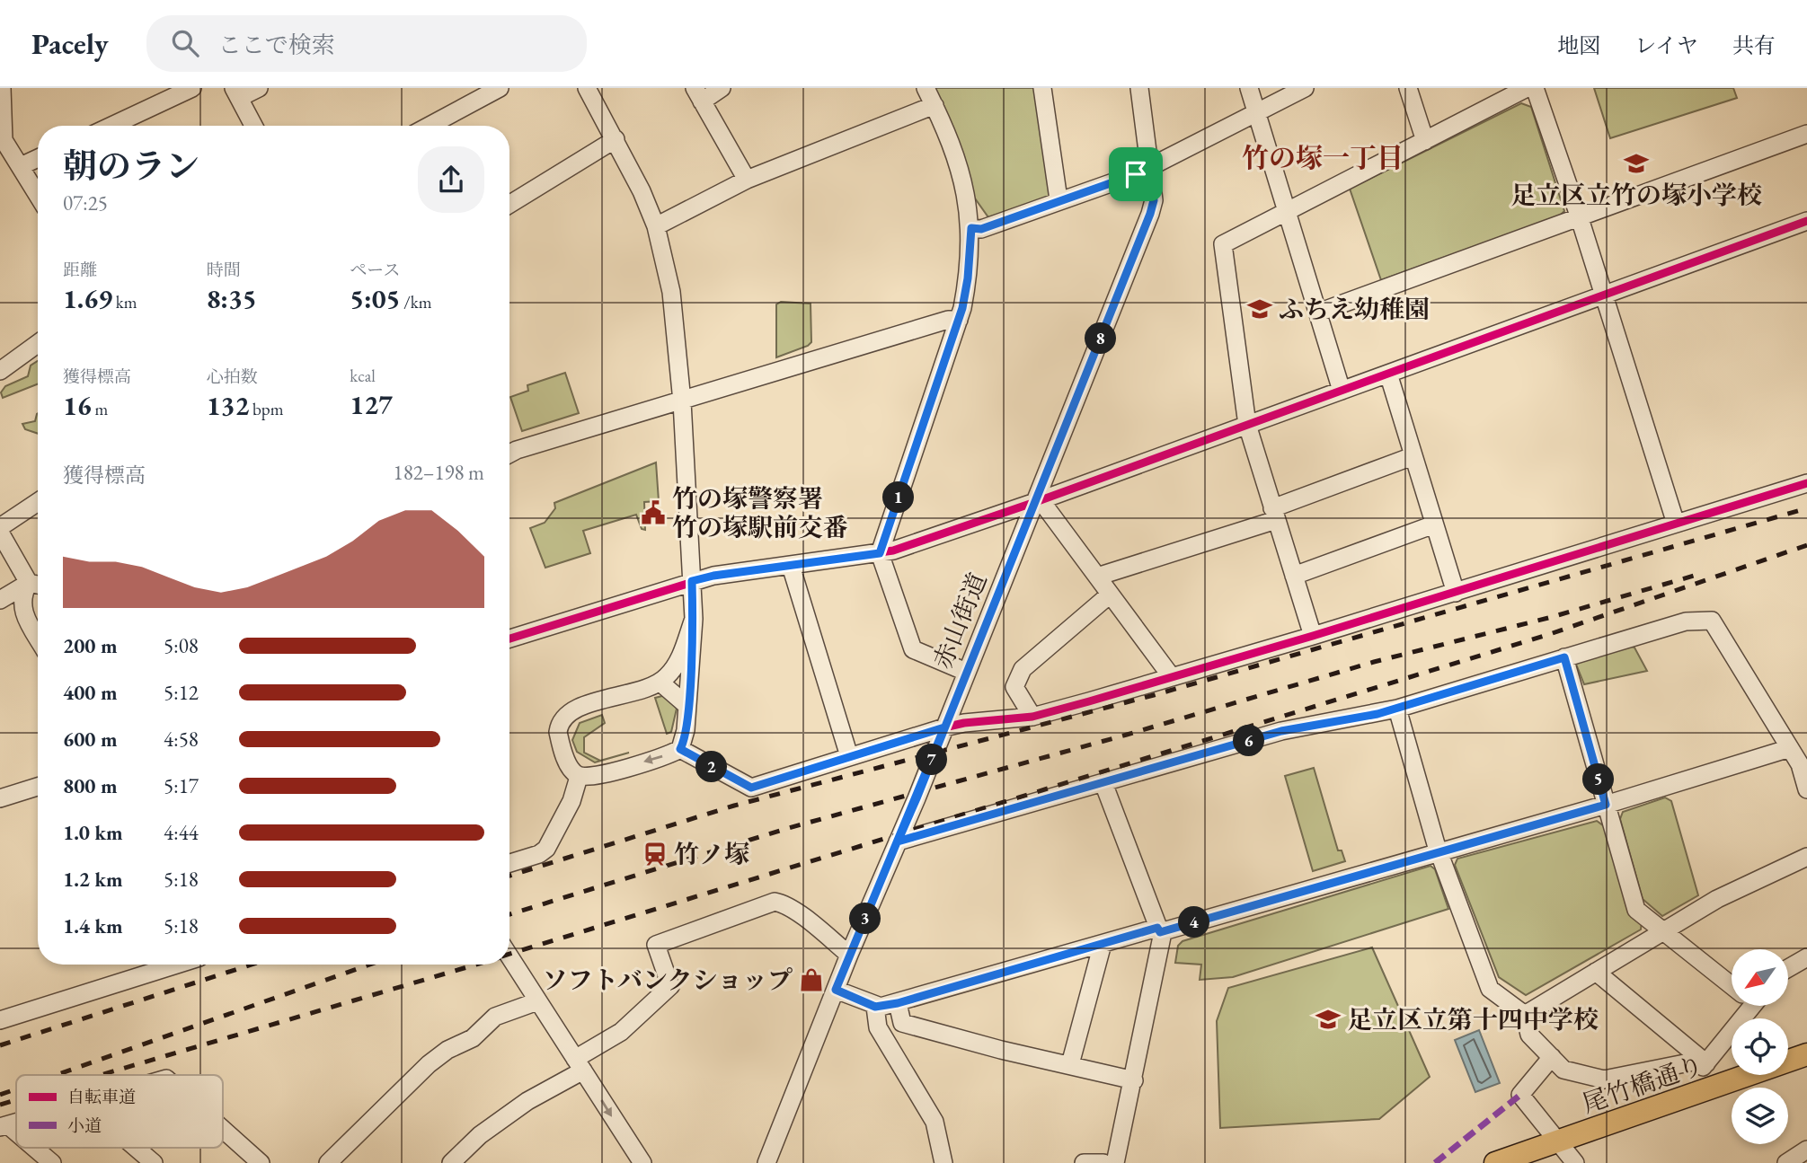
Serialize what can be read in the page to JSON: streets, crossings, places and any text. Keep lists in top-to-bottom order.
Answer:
{
  "streets": {
    "main road": ["尾竹橋通り"],
    "street": ["赤山街道"]
  },
  "districts": ["竹の塚一丁目"],
  "places": {
    "school or university": ["足立区立竹の塚小学校", "ふちえ幼稚園", "足立区立第十四中学校"],
    "public building": ["竹の塚警察署 竹の塚駅前交番"],
    "station": ["竹ノ塚"],
    "shop": ["ソフトバンクショップ"]
  },
  "legend": ["自転車道", "小道"],
  "north": "bottom left",
  "page": {
    "header": "Pacely",
    "search": "ここで検索",
    "nav": ["地図", "レイヤ", "共有"],
    "heading": ["朝のラン", "07:25"],
    "stats": [
      ["距離", "1.69 km"],
      ["時間", "8:35"],
      ["ペース", "5:05 /km"],
      ["獲得標高", "16 m"],
      ["心拍数", "132 bpm"],
      ["kcal", "127"]
    ],
    "pins": [
      "8",
      "1",
      "6",
      "7",
      "2",
      "5",
      "3",
      "4"
    ],
    "chart": ["獲得標高", "182–198 m"],
    "list": [
      {
        "name": "200 m",
        "note": "5:08"
      },
      {
        "name": "400 m",
        "note": "5:12"
      },
      {
        "name": "600 m",
        "note": "4:58"
      },
      {
        "name": "800 m",
        "note": "5:17"
      },
      {
        "name": "1.0 km",
        "note": "4:44"
      },
      {
        "name": "1.2 km",
        "note": "5:18"
      },
      {
        "name": "1.4 km",
        "note": "5:18"
      }
    ]
  }
}
